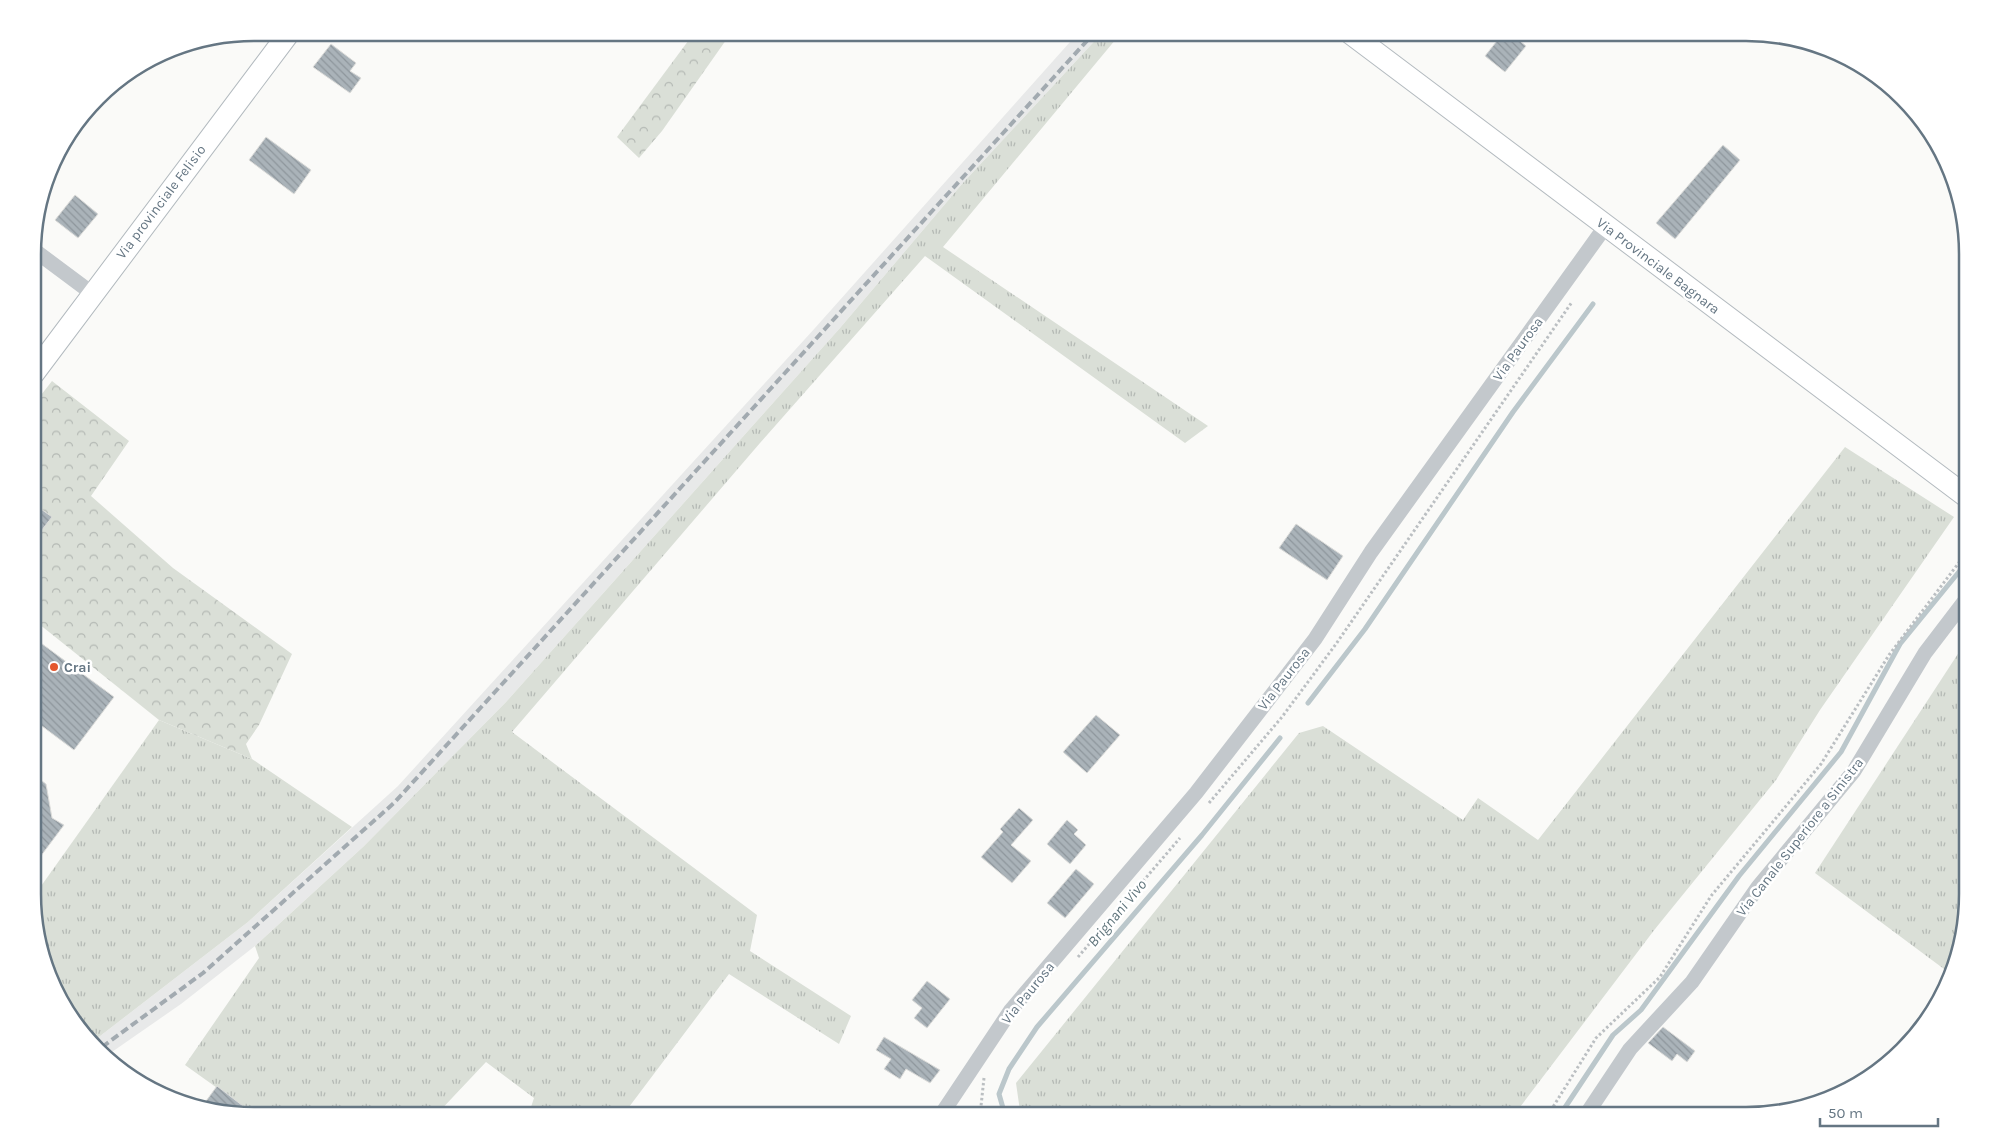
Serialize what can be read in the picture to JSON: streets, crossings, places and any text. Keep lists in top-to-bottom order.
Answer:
{
  "streets": {
    "main road": ["Via provinciale Felisio", "Via Provinciale Bagnara"],
    "street": ["Via Paurosa", "Via Canale Superiore a Sinistra"]
  },
  "crossings": [
    ["Via Provinciale Bagnara", "Via Paurosa"]
  ],
  "water": ["Brignani Vivo"],
  "places": ["Crai"],
  "scale_bar": "50 m"
}
